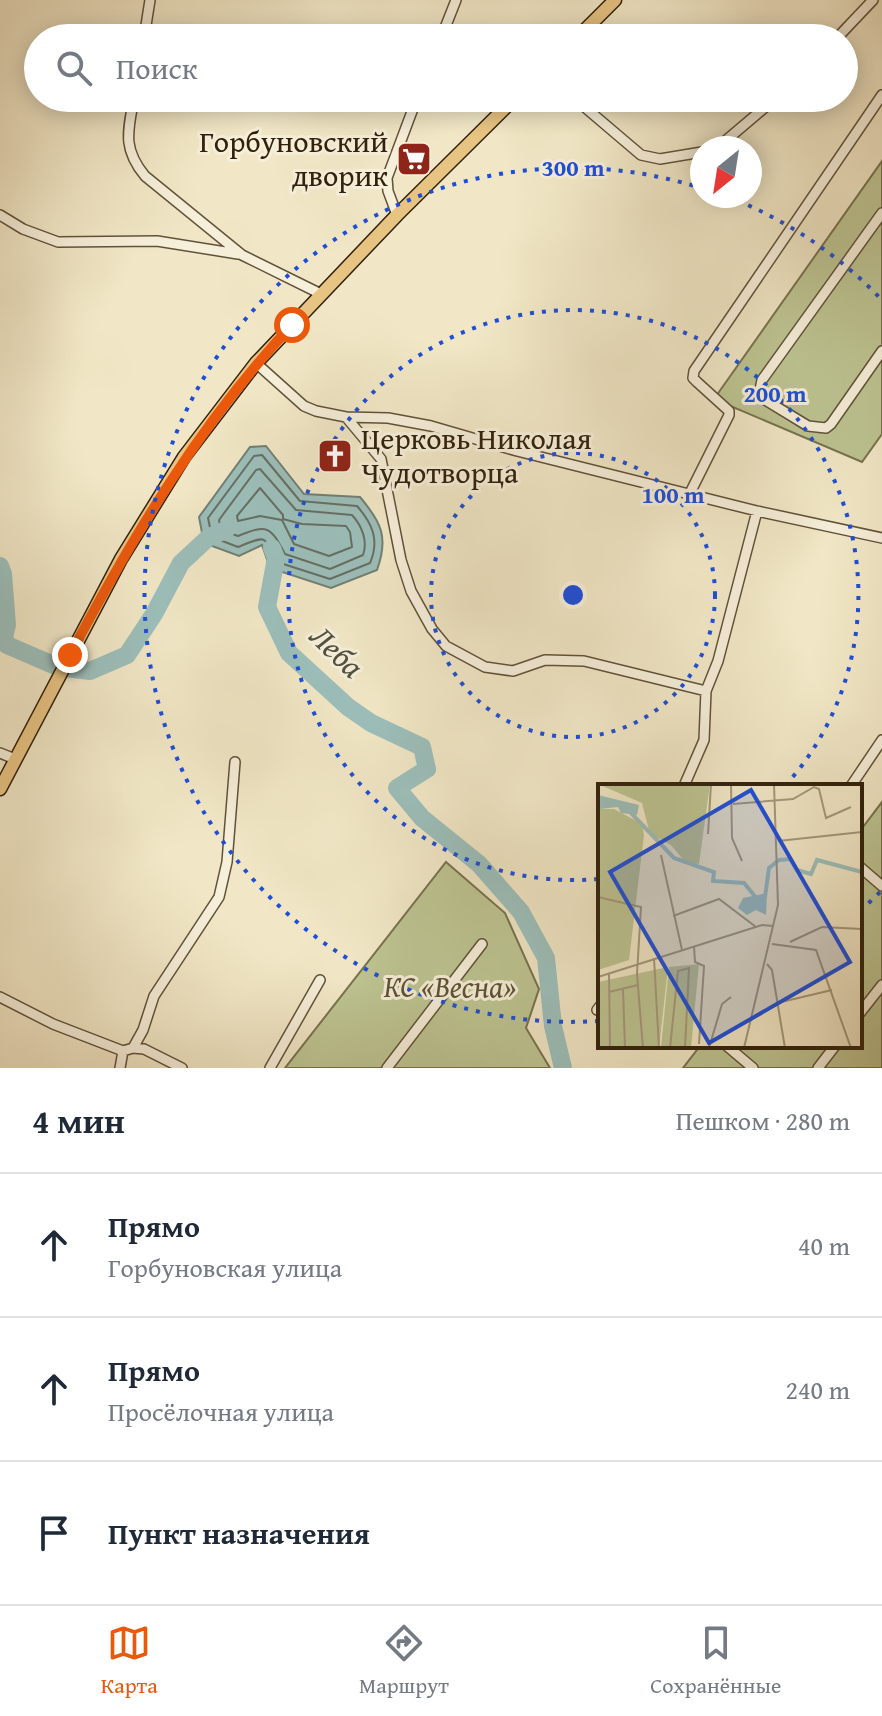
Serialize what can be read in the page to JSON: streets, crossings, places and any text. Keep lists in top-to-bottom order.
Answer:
{
  "water": ["Леба"],
  "parks": ["КС «Весна»"],
  "places": {
    "supermarket": ["Горбуновский дворик"],
    "church": ["Церковь Николая Чудотворца"]
  },
  "north": "bottom left",
  "page": {
    "search": "Поиск",
    "heading": ["4 мин", "Пешком · 280 m"],
    "list": [
      ["Прямо", "Горбуновская улица", "40 m"],
      ["Прямо", "Просёлочная улица", "240 m"],
      "Пункт назначения"
    ],
    "nav": ["Карта", "Маршрут", "Сохранённые"]
  },
  "rings": ["300 m", "200 m", "100 m"]
}
